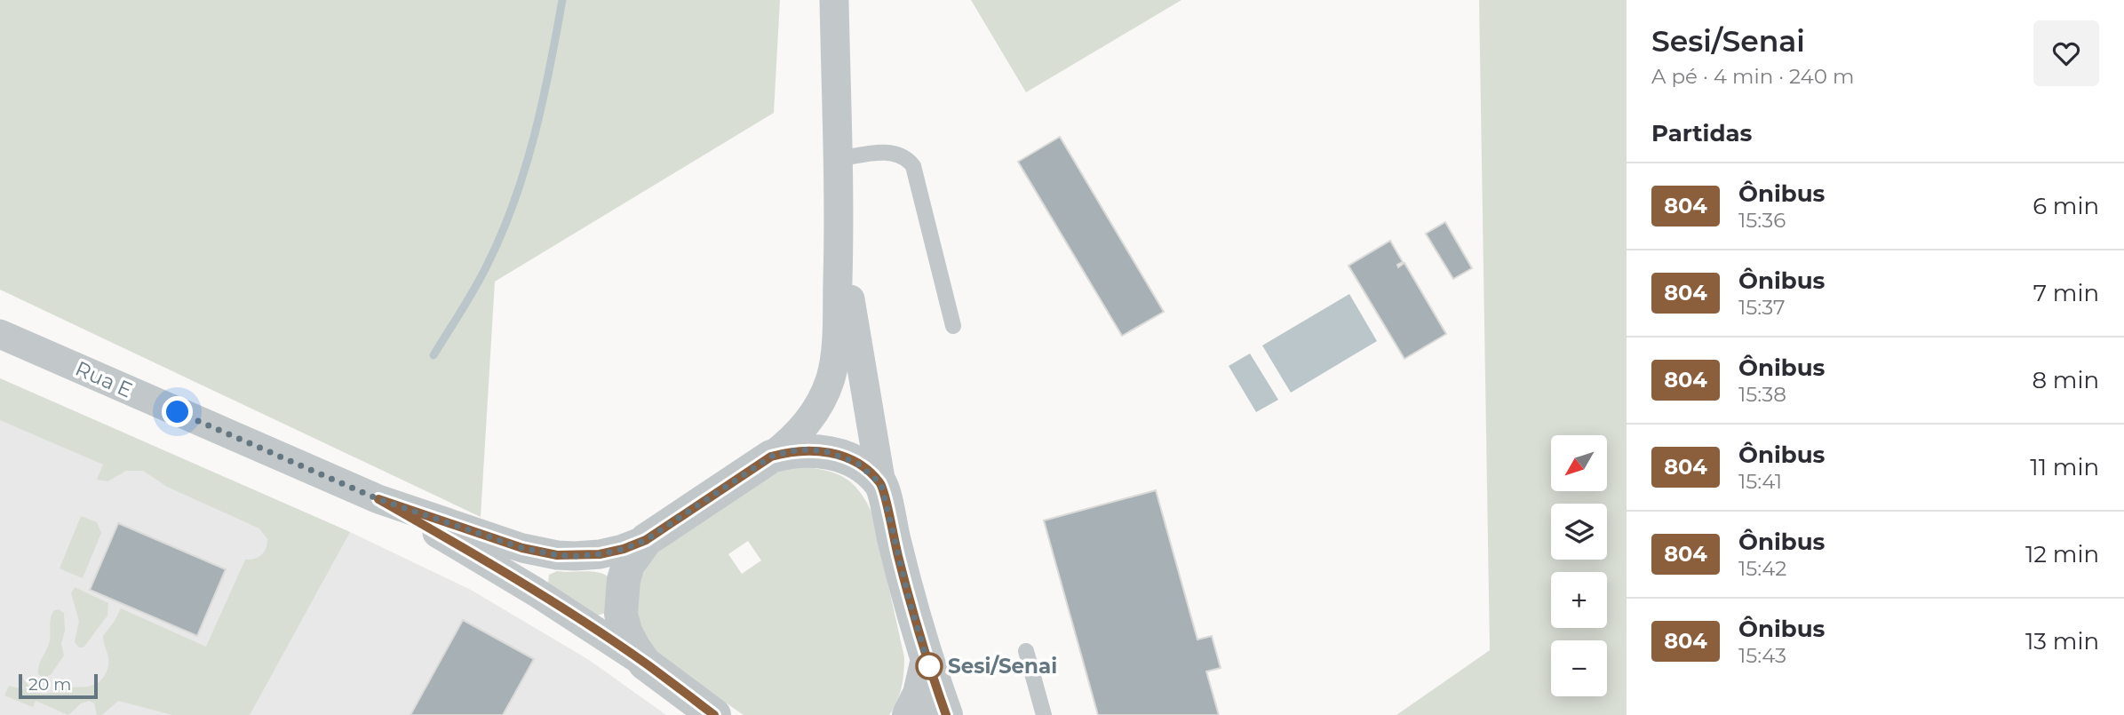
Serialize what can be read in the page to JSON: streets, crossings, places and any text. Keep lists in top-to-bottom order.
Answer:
{
  "streets": {
    "street": ["Rua E"]
  },
  "places": ["Sesi/Senai"],
  "lines": ["bus line 804"],
  "scale_bar": "20 m",
  "north": "bottom left",
  "page": {
    "heading": [
      ["Sesi/Senai", "A pé · 4 min · 240 m"],
      "Partidas"
    ],
    "list": [
      {
        "mark": "804",
        "name": "Ônibus",
        "note": "15:36",
        "value": "6 min"
      },
      {
        "mark": "804",
        "name": "Ônibus",
        "note": "15:37",
        "value": "7 min"
      },
      {
        "mark": "804",
        "name": "Ônibus",
        "note": "15:38",
        "value": "8 min"
      },
      {
        "mark": "804",
        "name": "Ônibus",
        "note": "15:41",
        "value": "11 min"
      },
      {
        "mark": "804",
        "name": "Ônibus",
        "note": "15:42",
        "value": "12 min"
      },
      {
        "mark": "804",
        "name": "Ônibus",
        "note": "15:43",
        "value": "13 min"
      }
    ],
    "map_buttons": ["+", "−"],
    "scale": "20 m"
  }
}
